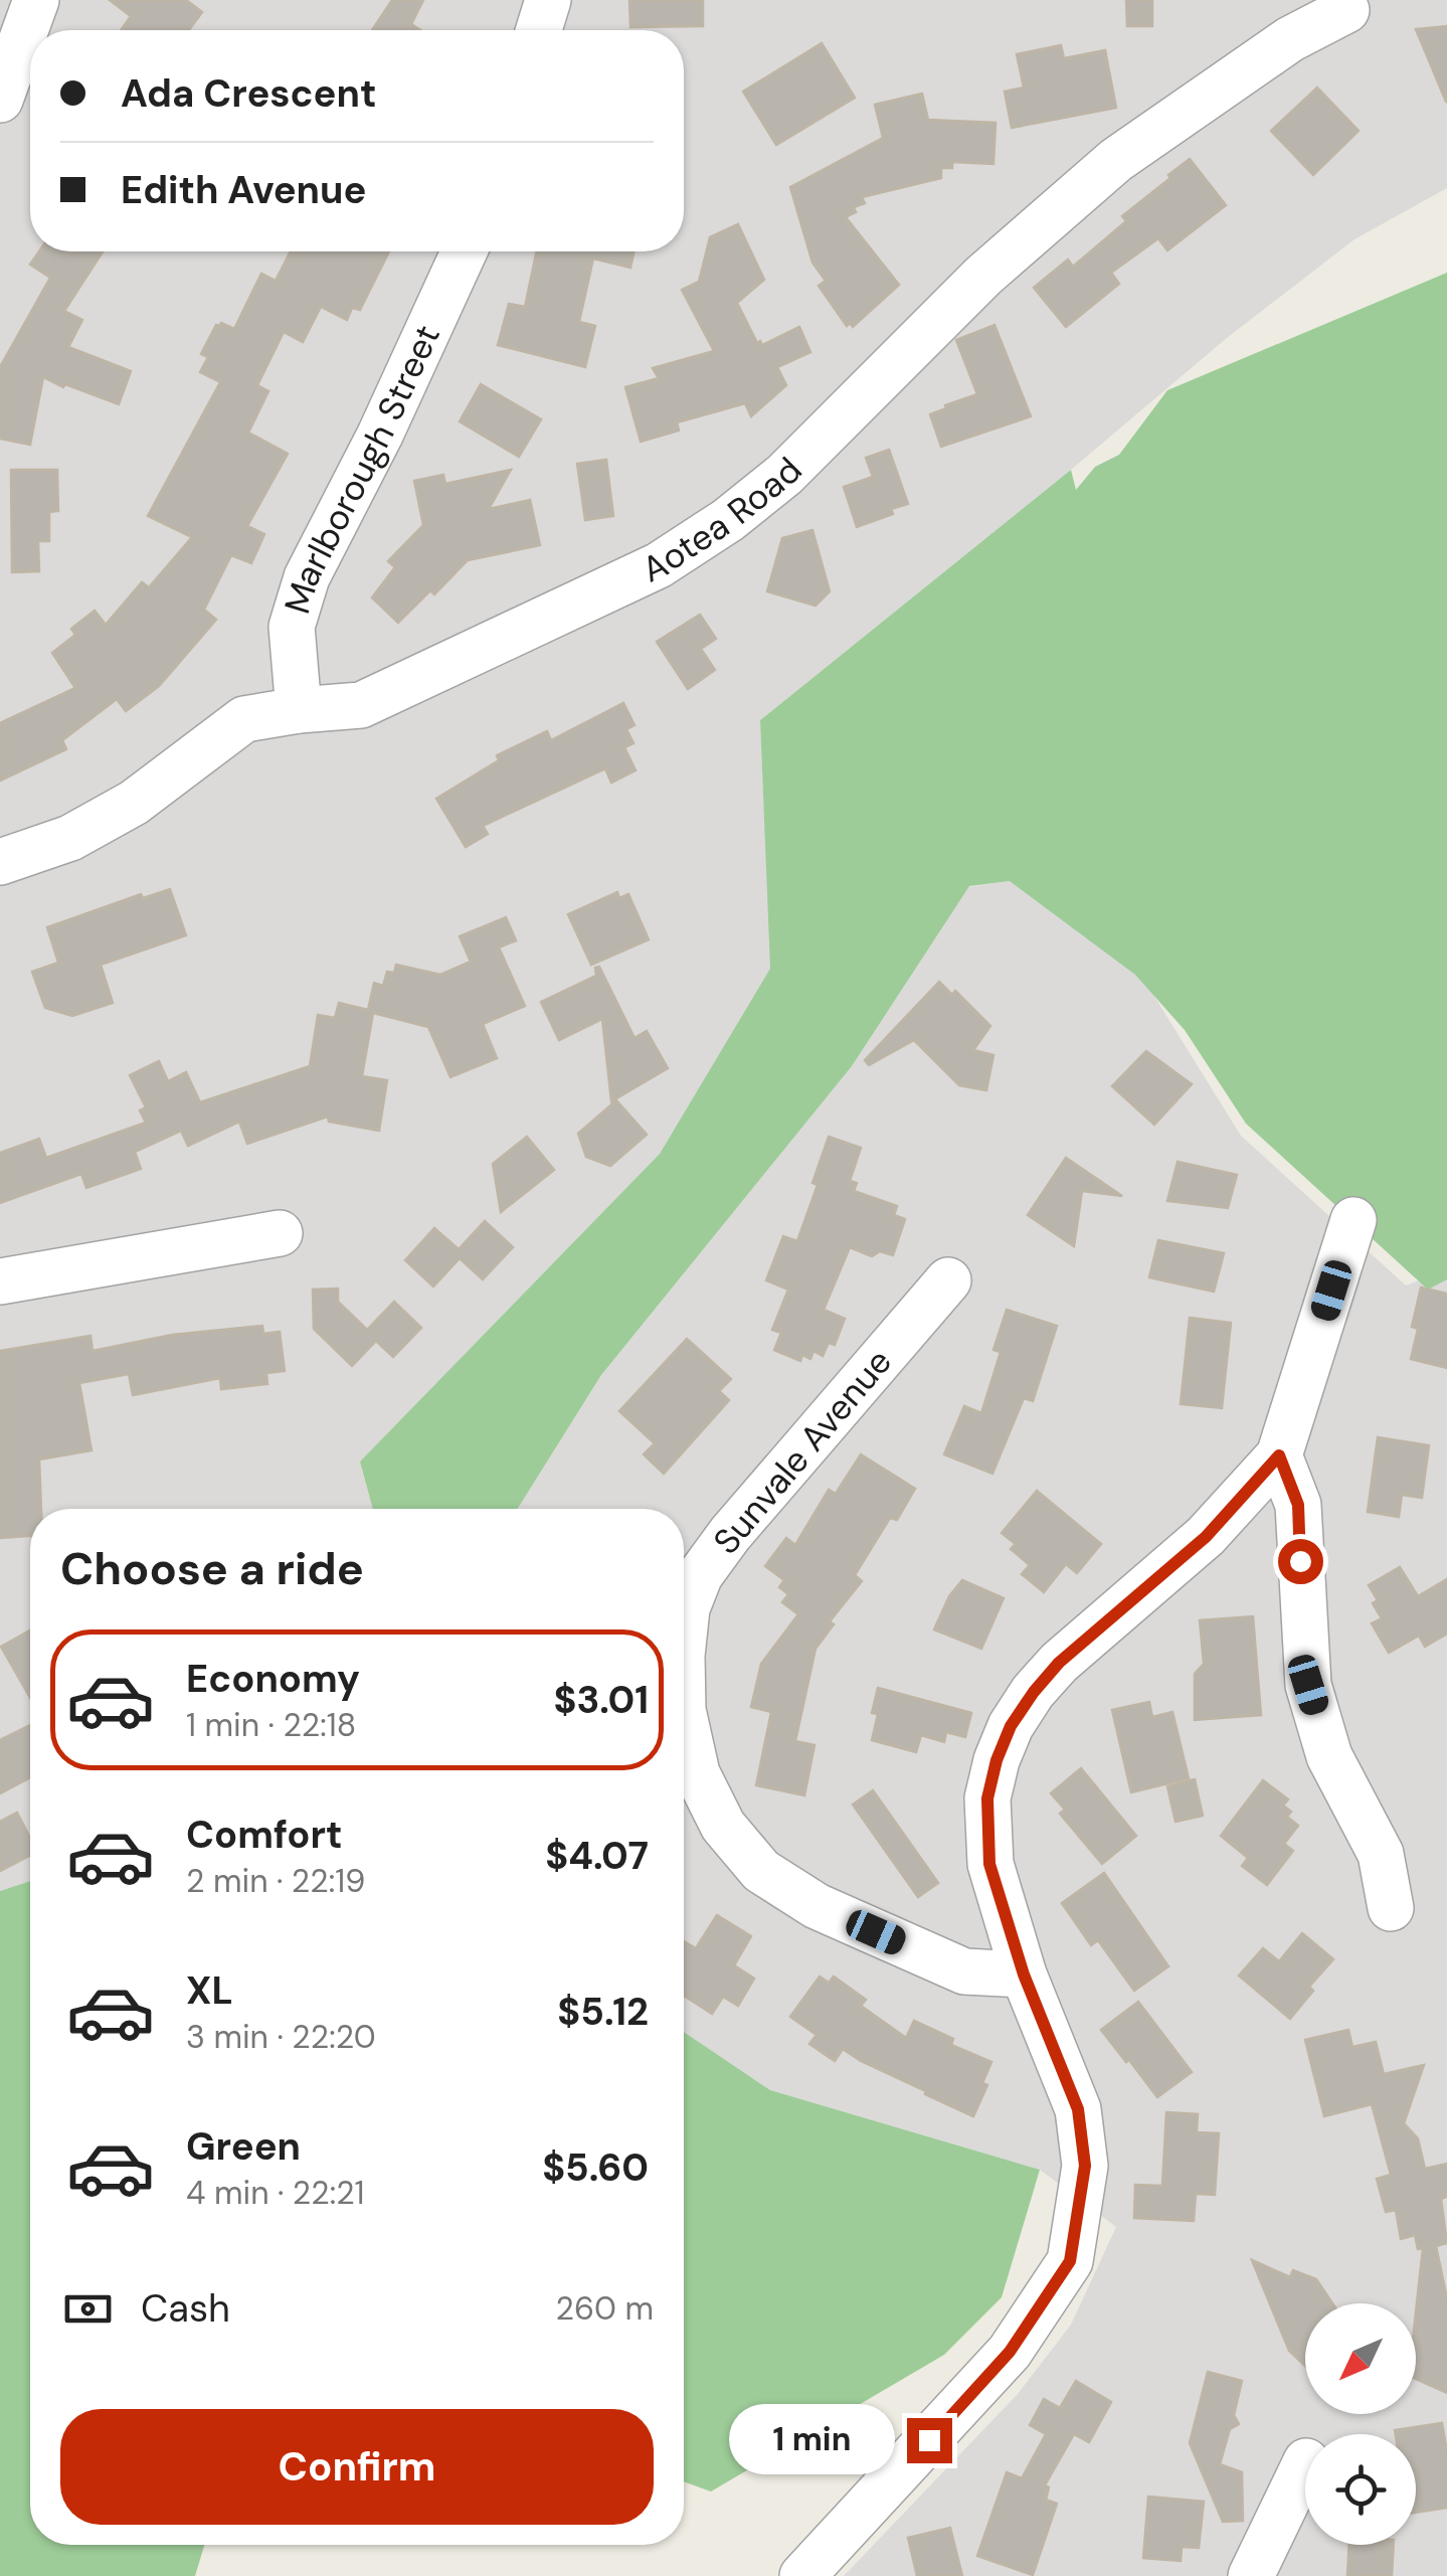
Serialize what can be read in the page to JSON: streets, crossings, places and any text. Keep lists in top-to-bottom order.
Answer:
{
  "streets": {
    "street": ["Marlborough Street", "Aotea Road", "Sunvale Avenue"]
  },
  "crossings": [
    ["Marlborough Street", "Aotea Road"]
  ],
  "north": "bottom left",
  "page": {
    "banner": ["Ada Crescent", "Edith Avenue"],
    "heading": "Choose a ride",
    "list": [
      {
        "name": "Economy",
        "note": "1 min · 22:18",
        "value": "$3.01"
      },
      {
        "name": "Comfort",
        "note": "2 min · 22:19",
        "value": "$4.07"
      },
      {
        "name": "XL",
        "note": "3 min · 22:20",
        "value": "$5.12"
      },
      {
        "name": "Green",
        "note": "4 min · 22:21",
        "value": "$5.60"
      }
    ],
    "pay": ["Cash", "260 m"],
    "buttons": "Confirm",
    "bubble": "1 min"
  }
}
